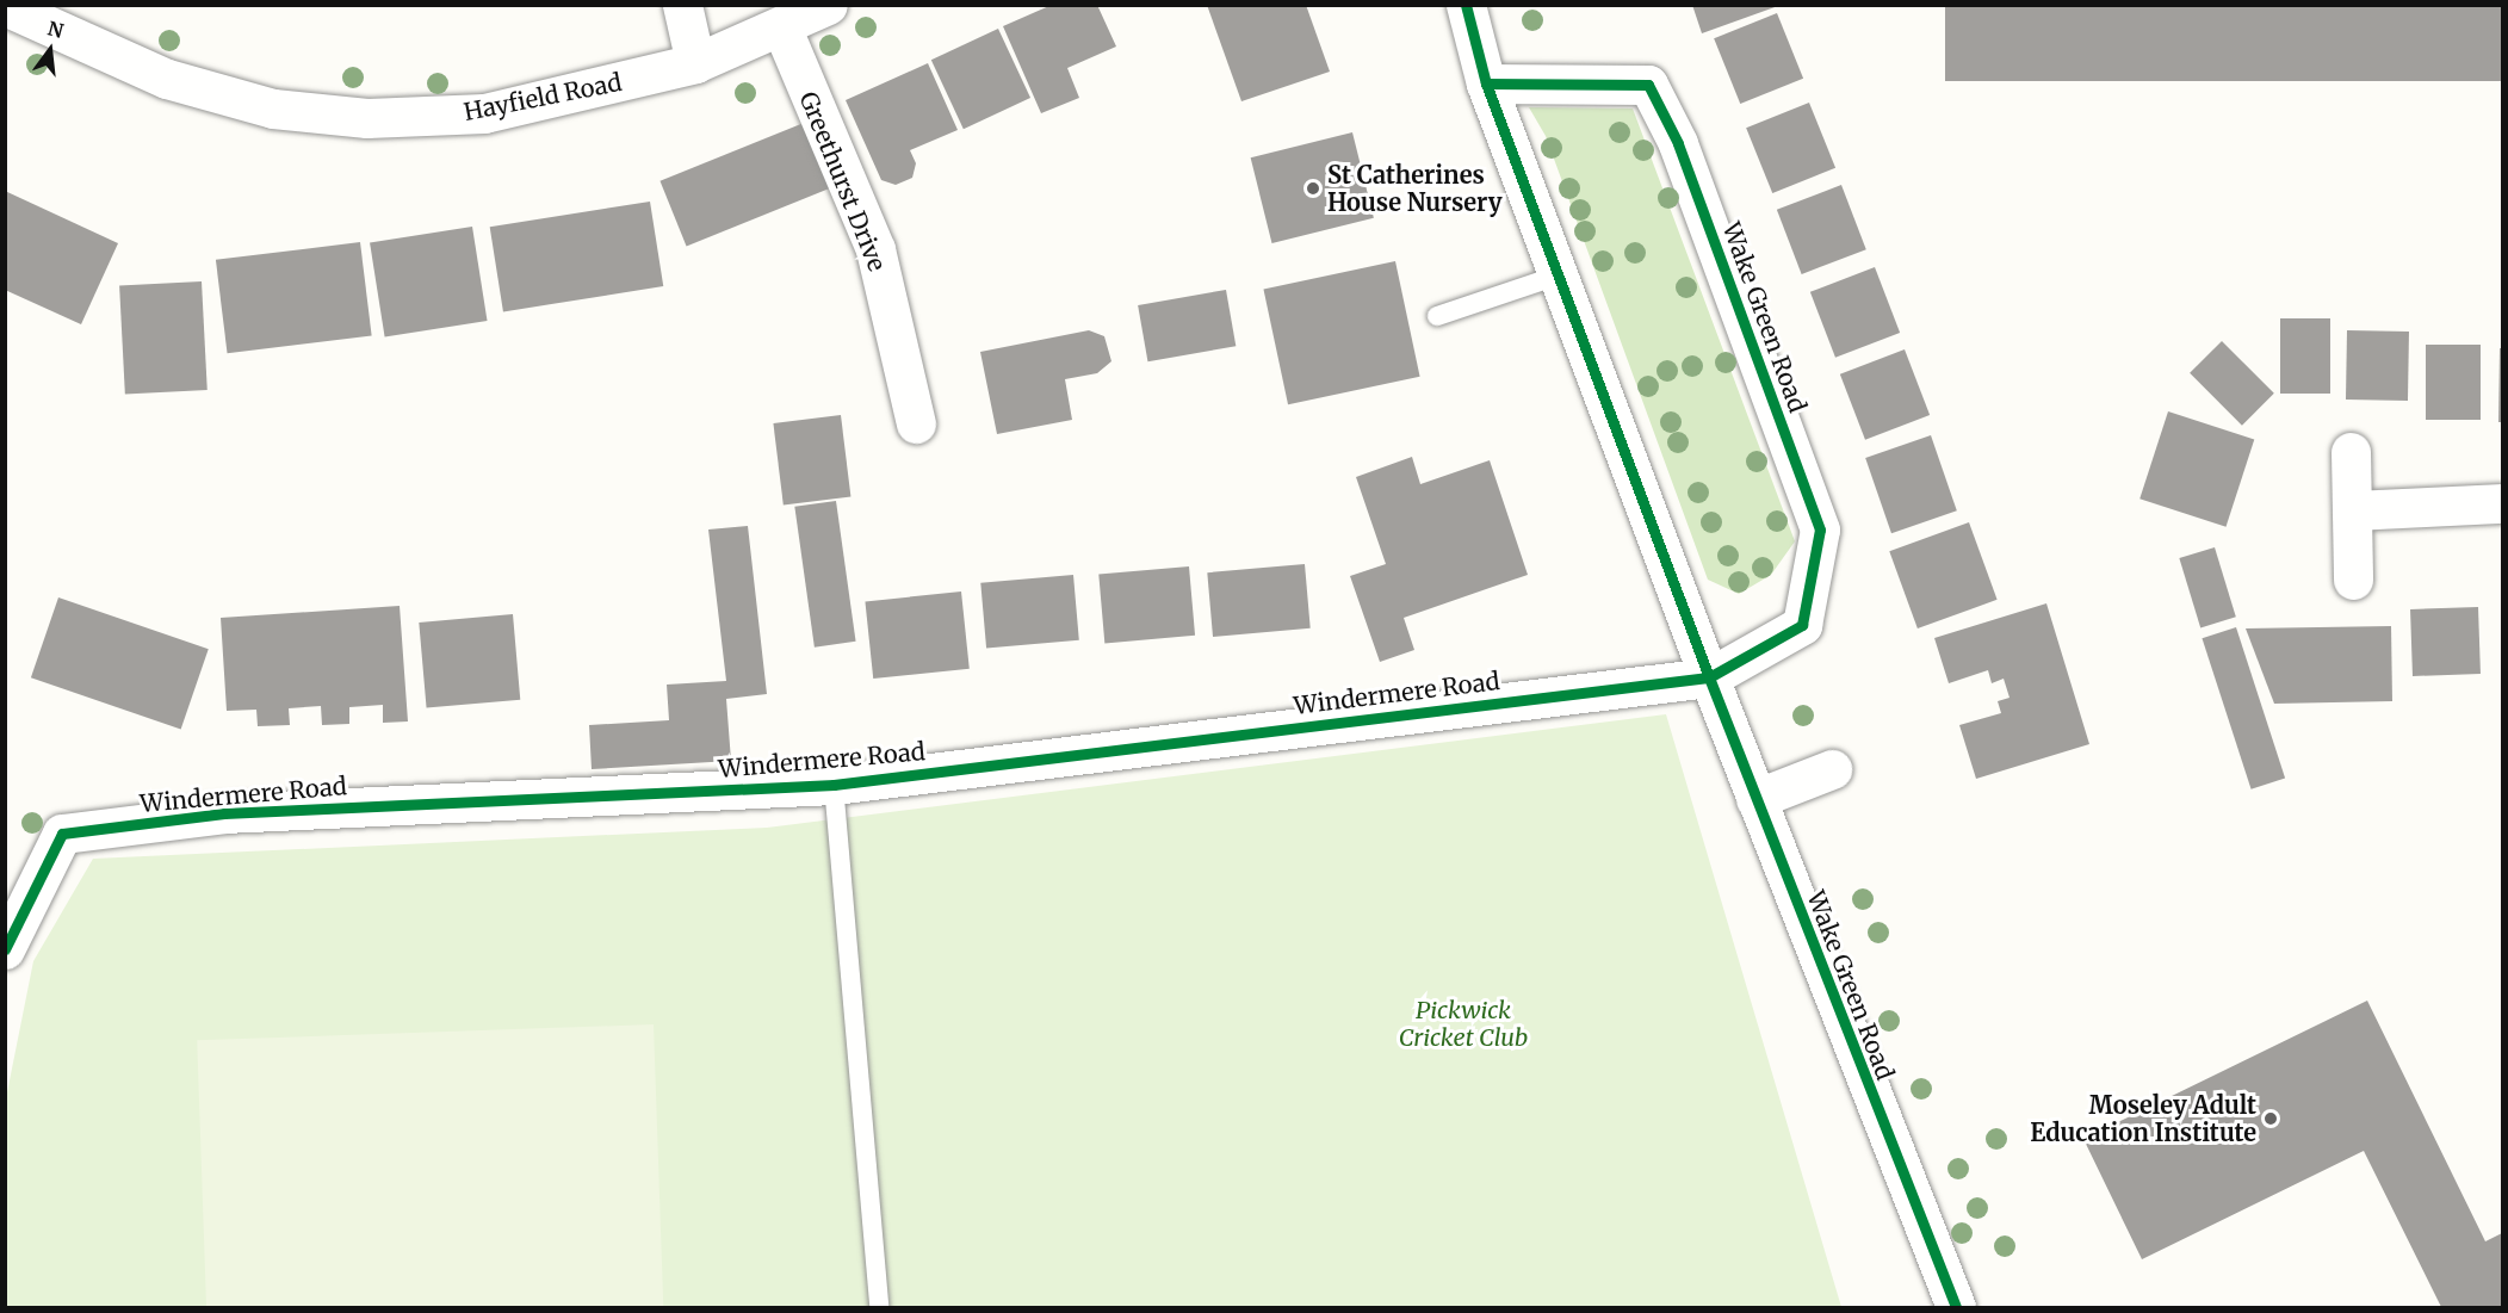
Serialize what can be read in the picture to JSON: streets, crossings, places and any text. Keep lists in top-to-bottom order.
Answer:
{
  "streets": {
    "street": [
      "Hayfield Road",
      "Greethurst Drive",
      "Wake Green Road",
      "Windermere Road"
    ]
  },
  "crossings": [
    ["Hayfield Road", "Greethurst Drive"],
    ["Wake Green Road", "Windermere Road"]
  ],
  "parks": ["Pickwick Cricket Club"],
  "places": ["St Catherines House Nursery", "Moseley Adult Education Institute"],
  "north": "top"
}
